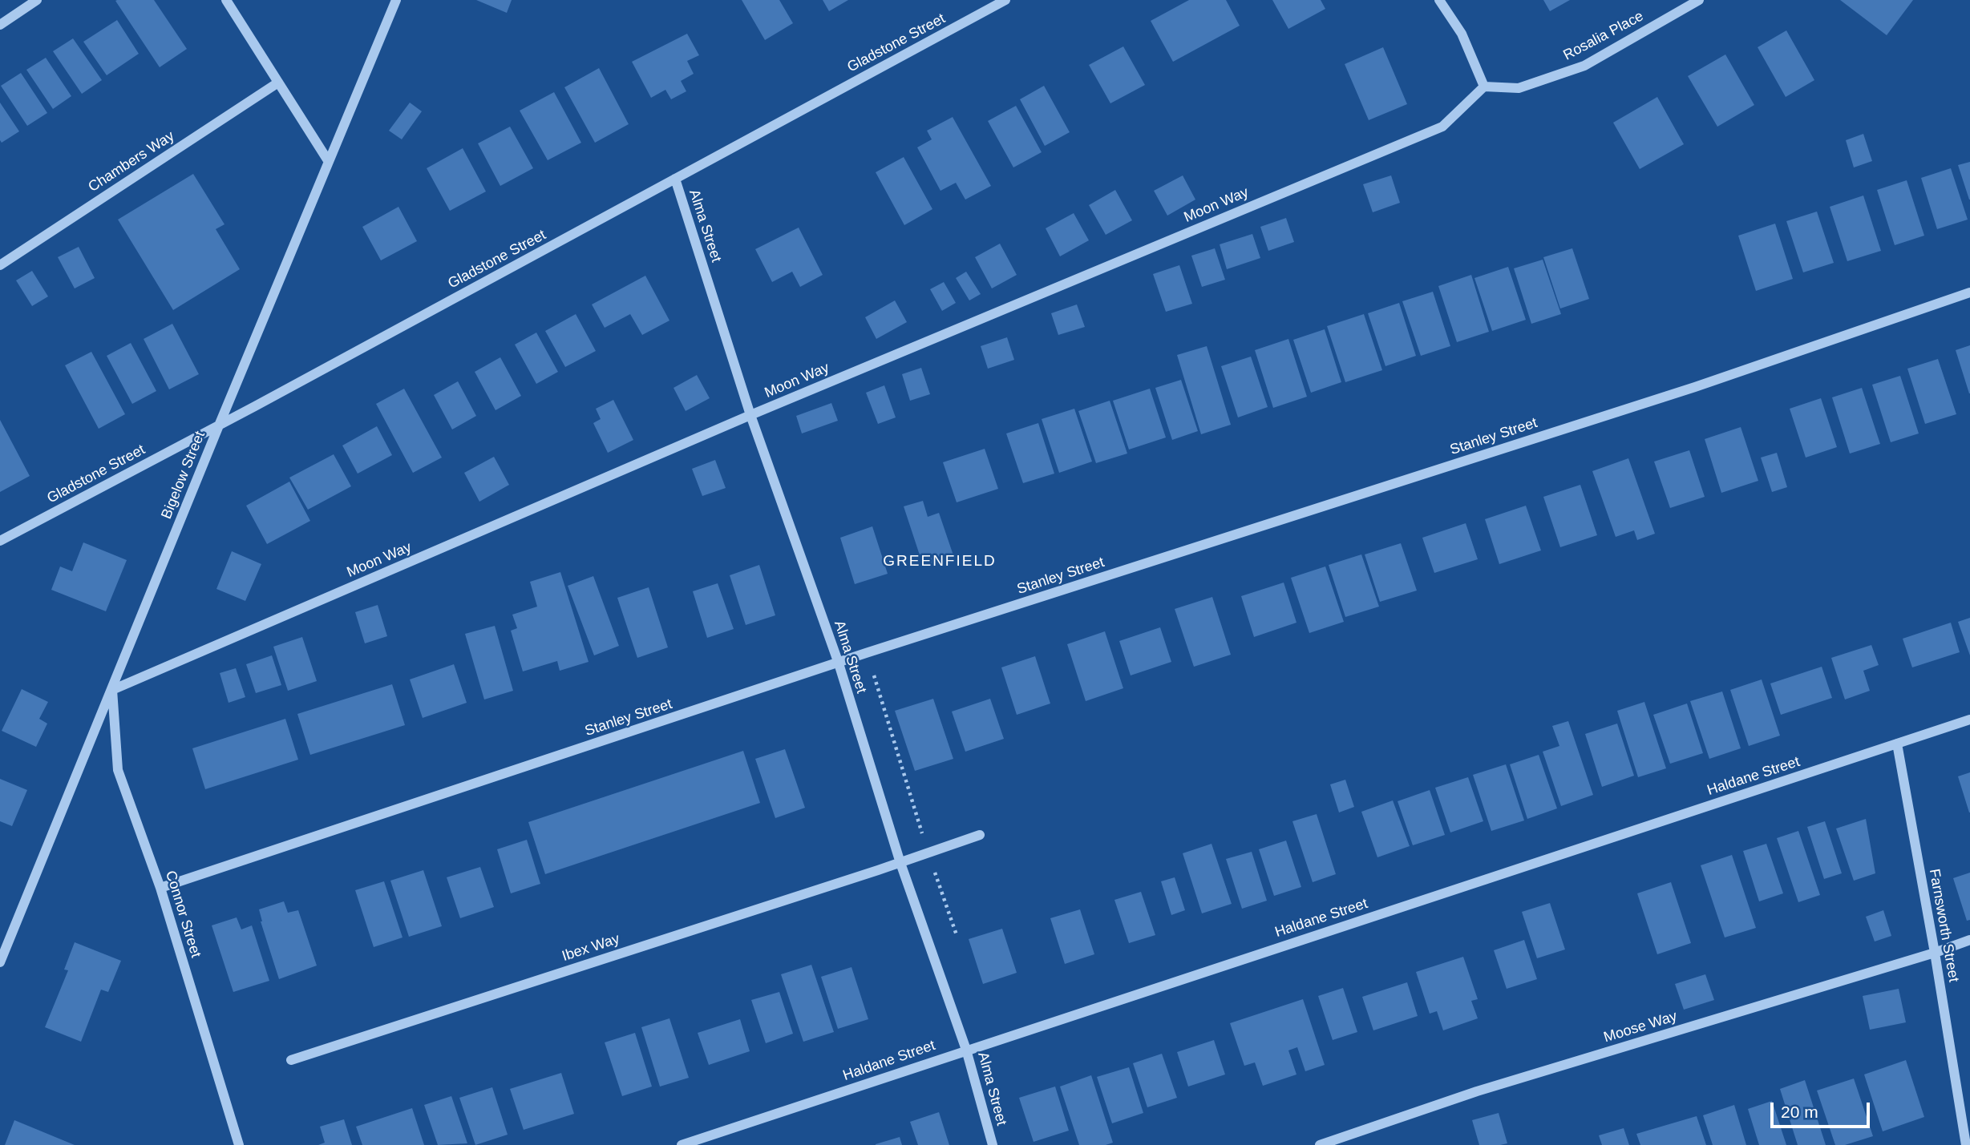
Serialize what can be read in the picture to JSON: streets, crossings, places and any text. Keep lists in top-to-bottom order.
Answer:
{
  "streets": {
    "street": [
      "Rosalia Place",
      "Gladstone Street",
      "Chambers Way",
      "Moon Way",
      "Alma Street",
      "Stanley Street",
      "Bigelow Street",
      "Haldane Street",
      "Connor Street",
      "Farnsworth Street",
      "Ibex Way",
      "Moose Way"
    ]
  },
  "crossings": [
    ["Rosalia Place", "Moon Way"],
    ["Gladstone Street", "Alma Street"],
    ["Gladstone Street", "Bigelow Street"],
    ["Moon Way", "Alma Street"],
    ["Moon Way", "Bigelow Street"],
    ["Moon Way", "Connor Street"],
    ["Alma Street", "Stanley Street"],
    ["Alma Street", "Haldane Street"],
    ["Alma Street", "Ibex Way"],
    ["Stanley Street", "Connor Street"],
    ["Bigelow Street", "Connor Street"],
    ["Haldane Street", "Farnsworth Street"],
    ["Farnsworth Street", "Moose Way"]
  ],
  "districts": ["GREENFIELD"],
  "scale_bar": "20 m"
}
